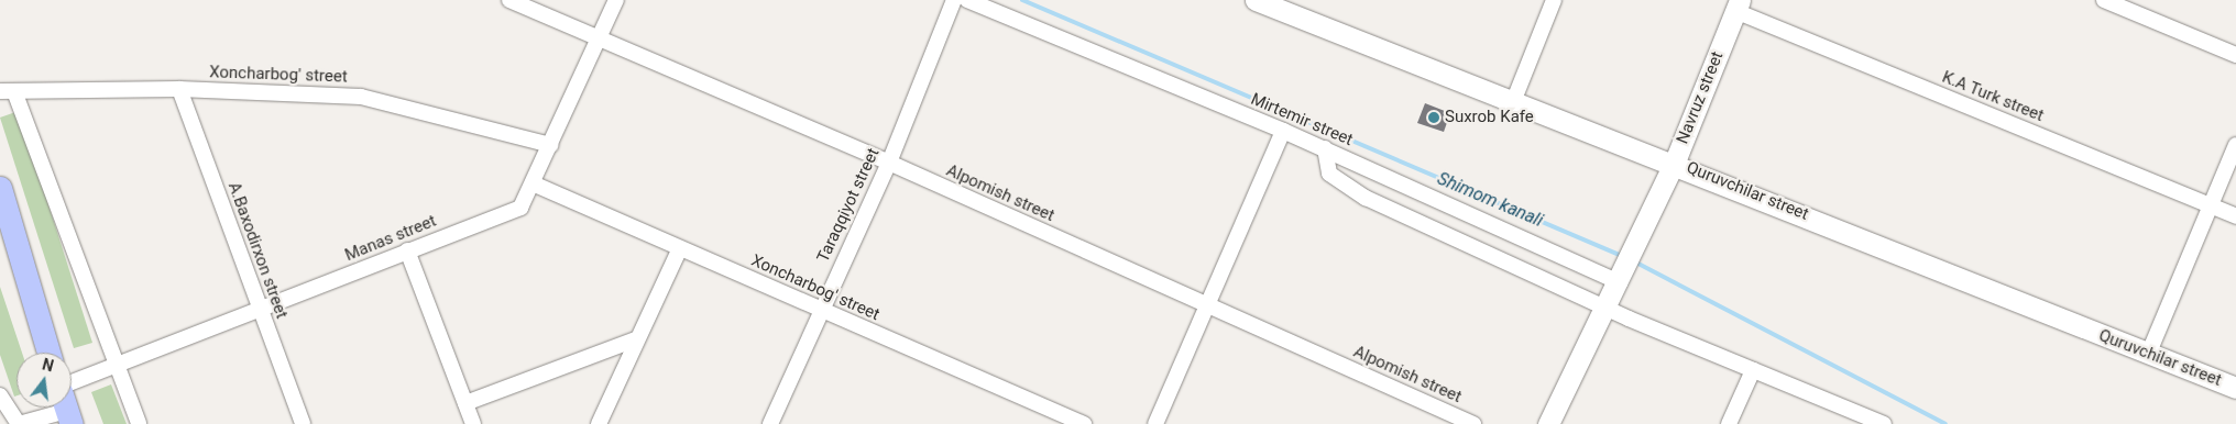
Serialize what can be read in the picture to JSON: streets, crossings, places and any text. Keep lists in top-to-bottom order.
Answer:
{
  "streets": {
    "main road": ["Navruz street", "Quruvchilar street"],
    "street": [
      "Xoncharbog' street",
      "K.A Turk street",
      "Mirtemir street",
      "Alpomish street",
      "Taraqqiyot street",
      "Manas street",
      "A.Baxodirxon street"
    ]
  },
  "crossings": [
    ["Xoncharbog' street", "Taraqqiyot street"],
    ["Xoncharbog' street", "Manas street"],
    ["Xoncharbog' street", "A.Baxodirxon street"],
    ["K.A Turk street", "Navruz street"],
    ["Navruz street", "Mirtemir street"],
    ["Navruz street", "Quruvchilar street"],
    ["Alpomish street", "Taraqqiyot street"],
    ["Alpomish street", "Manas street"],
    ["Manas street", "A.Baxodirxon street"]
  ],
  "water": ["Shimom kanali"],
  "places": ["Suxrob Kafe"],
  "north": "top"
}
